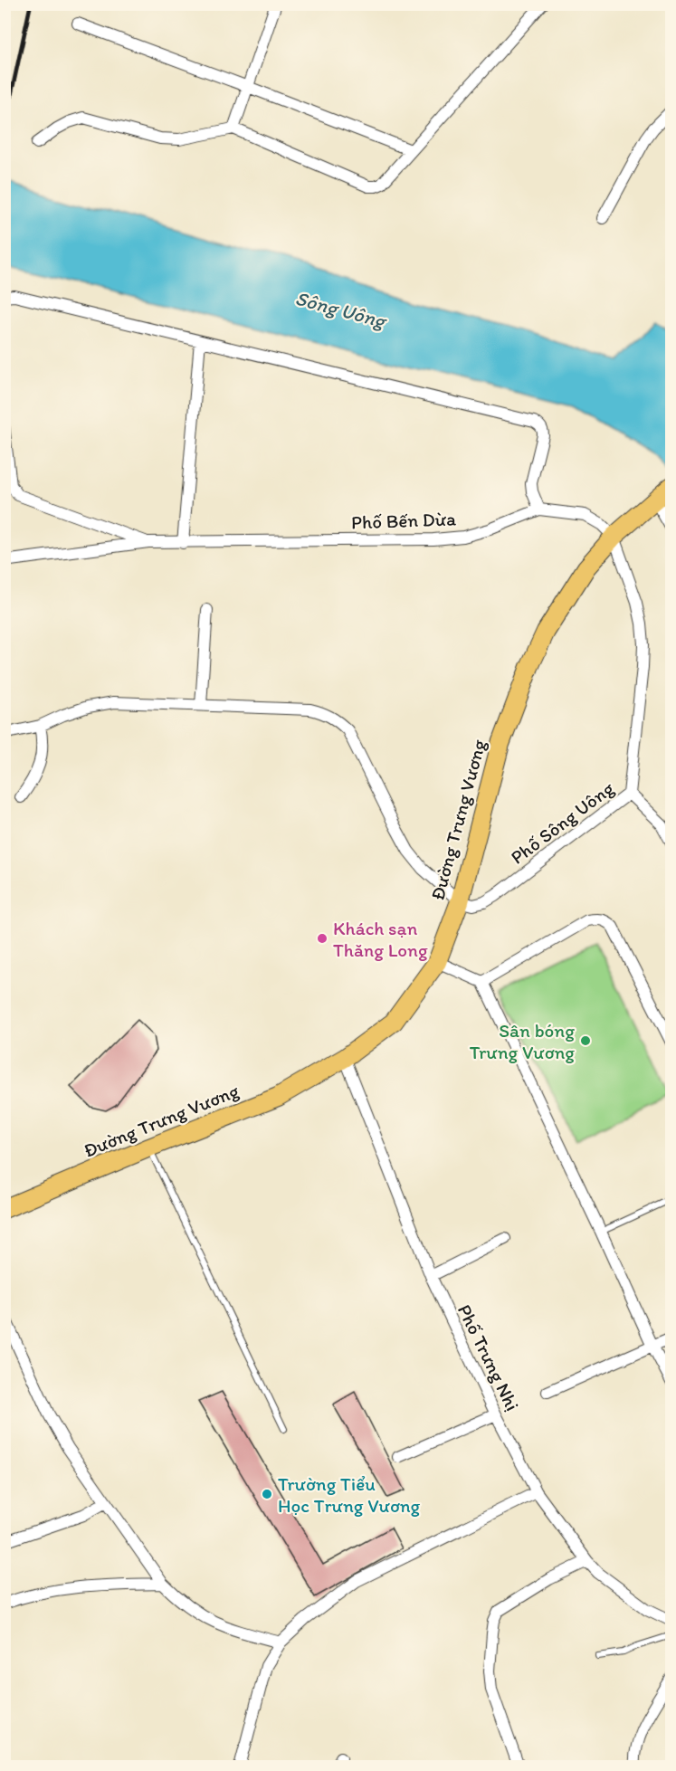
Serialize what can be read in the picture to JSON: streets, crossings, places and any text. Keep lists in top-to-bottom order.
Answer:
{
  "streets": {
    "main road": ["Đường Trưng Vương"],
    "street": ["Phố Bến Dừa", "Phố Sông Uông", "Phố Trưng Nhị"]
  },
  "crossings": [
    ["Phố Bến Dừa", "Đường Trưng Vương"],
    ["Đường Trưng Vương", "Phố Sông Uông"],
    ["Đường Trưng Vương", "Phố Trưng Nhị"]
  ],
  "water": ["Sông Uông"],
  "places": ["Khách sạn Thăng Long", "Sân bóng Trưng Vương", "Trường Tiểu Học Trưng Vương"]
}
